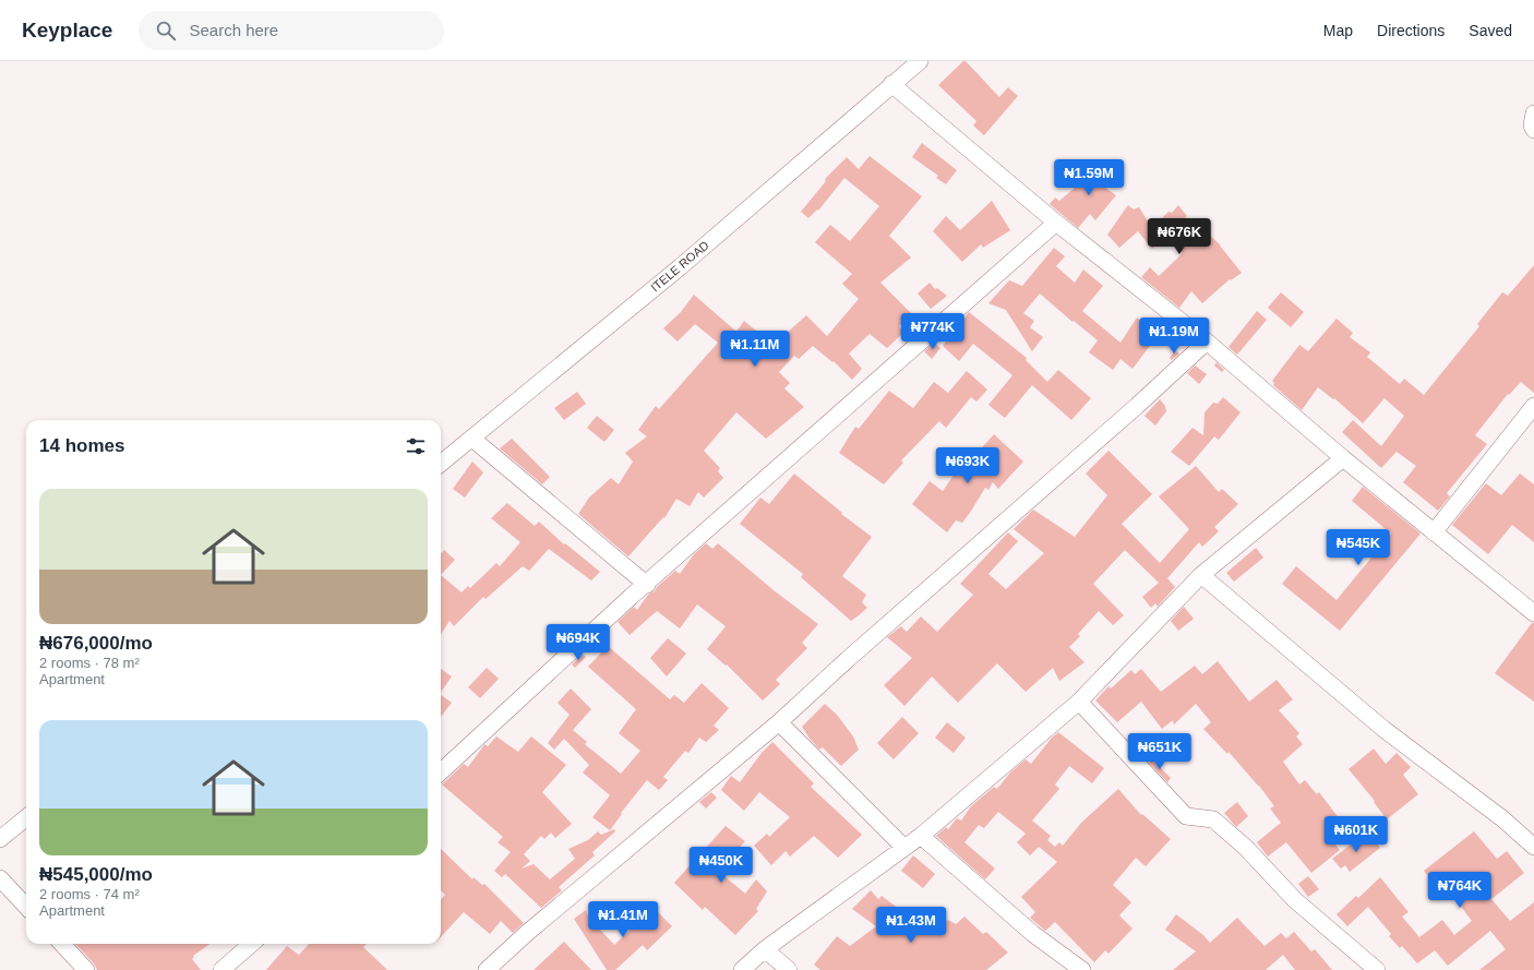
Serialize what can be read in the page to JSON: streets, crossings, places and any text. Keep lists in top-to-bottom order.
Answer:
{
  "streets": {
    "street": ["ITELE ROAD"]
  },
  "page": {
    "header": "Keyplace",
    "search": "Search here",
    "nav": ["Map", "Directions", "Saved"],
    "price": [
      "₦1.59M",
      "₦676K",
      "₦774K",
      "₦1.19M",
      "₦1.11M",
      "₦693K",
      "₦545K",
      "₦694K",
      "₦651K",
      "₦601K",
      "₦450K",
      "₦764K",
      "₦1.41M",
      "₦1.43M"
    ],
    "heading": "14 homes",
    "list": [
      {
        "name": "₦676,000/mo",
        "note": "2 rooms · 78 m² · Apartment"
      },
      {
        "name": "₦545,000/mo",
        "note": "2 rooms · 74 m² · Apartment"
      }
    ]
  }
}
